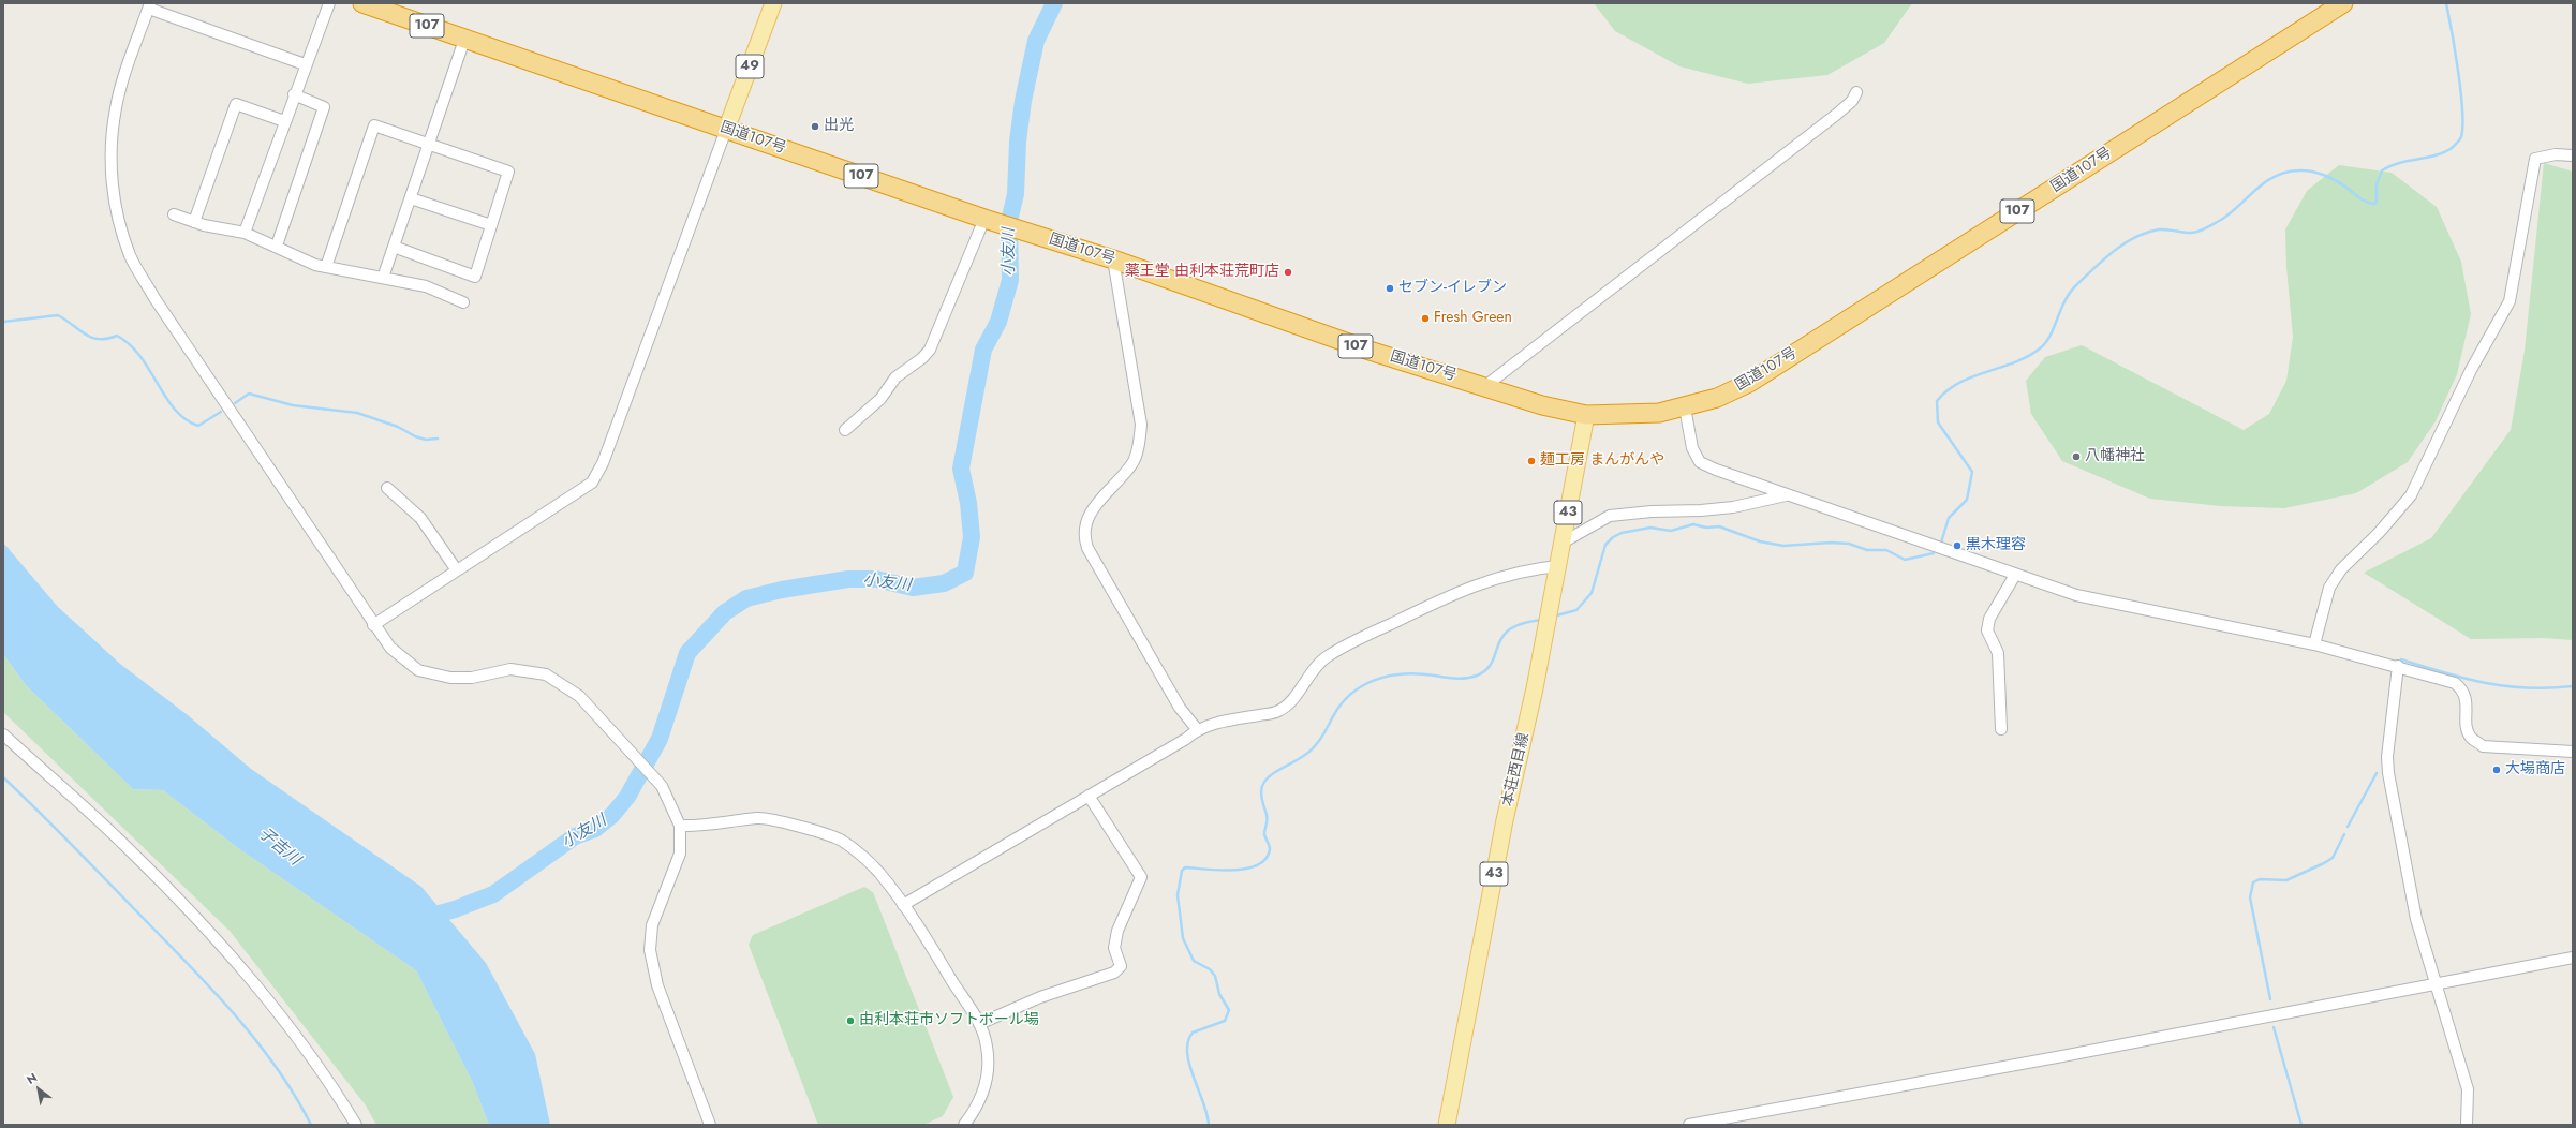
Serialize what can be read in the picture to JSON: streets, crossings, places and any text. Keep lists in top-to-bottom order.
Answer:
{
  "streets": {
    "highway": ["107", "国道107号"],
    "main road": ["49", "43", "本荘西目線"]
  },
  "crossings": [
    ["49", "国道107号"],
    ["国道107号", "本荘西目線"]
  ],
  "water": ["小友川", "子吉川"],
  "places": [
    "出光",
    "薬王堂 由利本荘荒町店",
    "セブン-イレブン",
    "Fresh Green",
    "八幡神社",
    "麺工房 まんがんや",
    "黒木理容",
    "大場商店",
    "由利本荘市ソフトボール場"
  ],
  "north": "top left"
}
